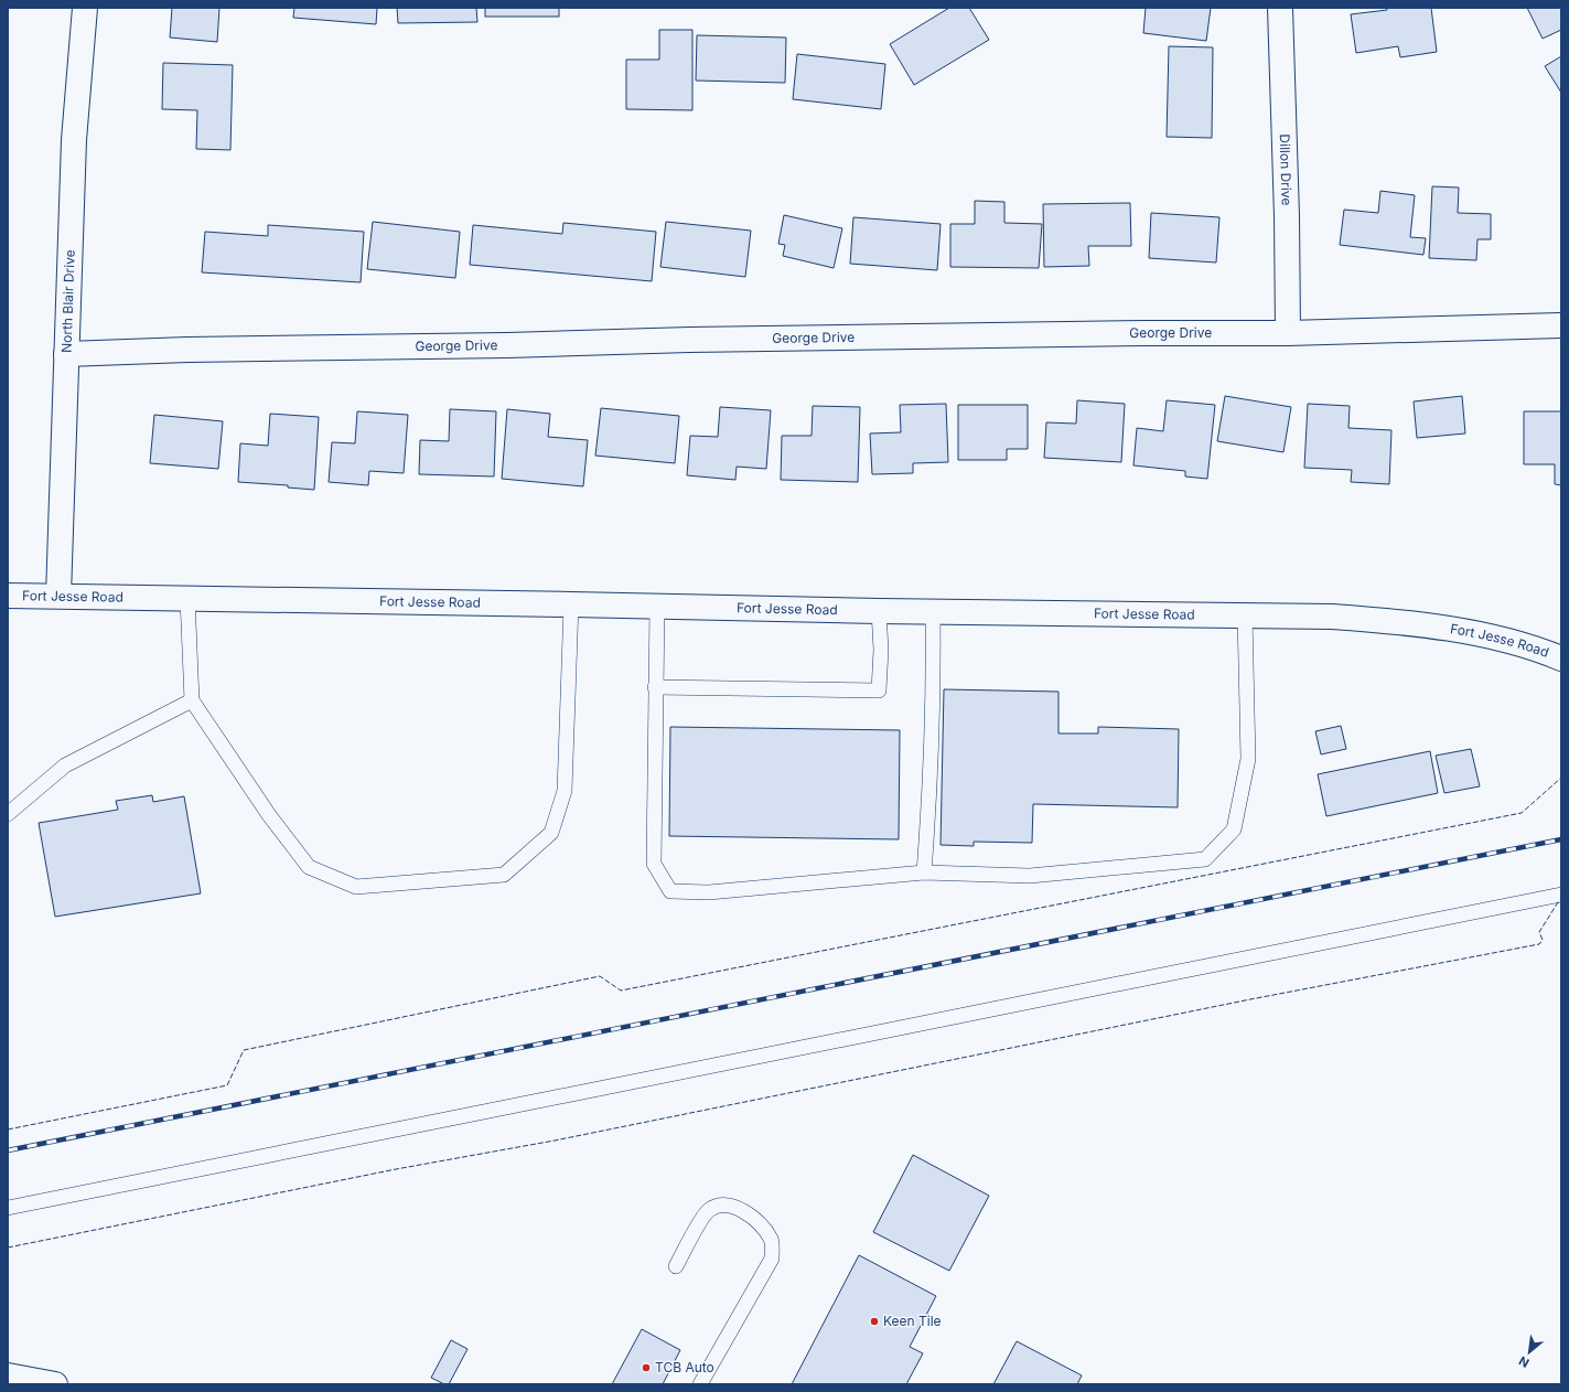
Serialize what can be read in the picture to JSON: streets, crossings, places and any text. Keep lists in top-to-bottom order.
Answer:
{
  "streets": {
    "street": [
      "Dillon Drive",
      "North Blair Drive",
      "George Drive",
      "Fort Jesse Road"
    ]
  },
  "crossings": [
    ["Dillon Drive", "George Drive"],
    ["North Blair Drive", "George Drive"],
    ["North Blair Drive", "Fort Jesse Road"]
  ],
  "places": ["Keen Tile", "TCB Auto"],
  "north": "bottom left"
}
